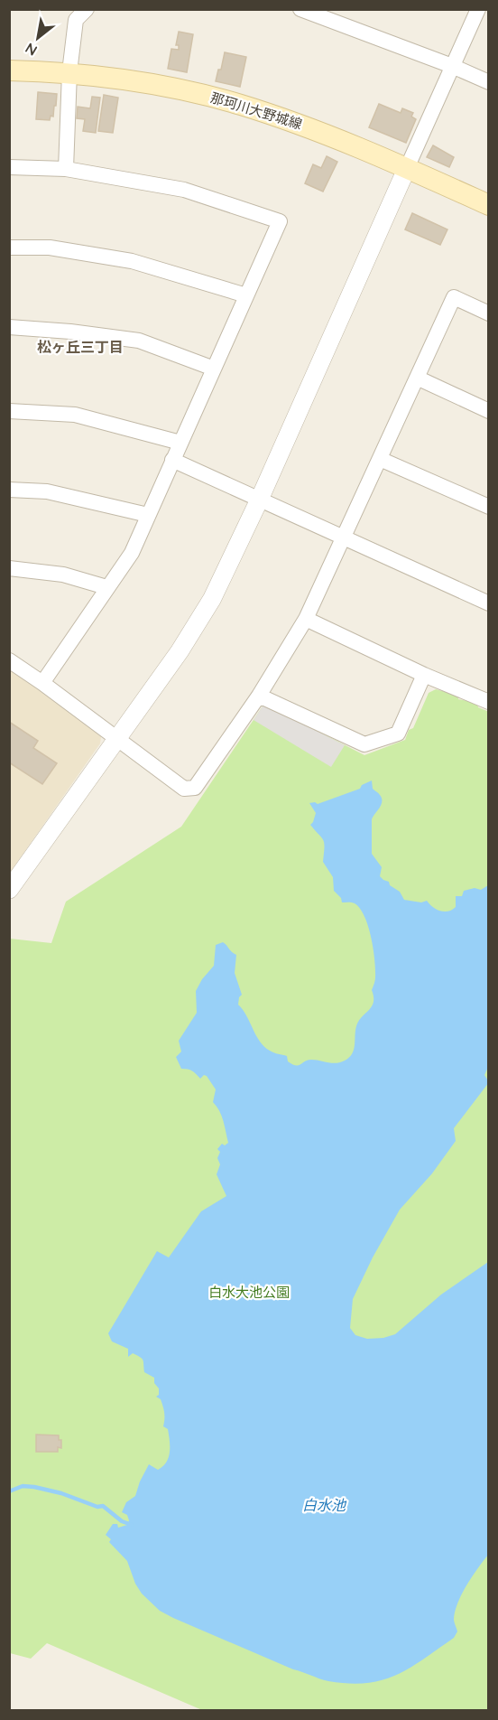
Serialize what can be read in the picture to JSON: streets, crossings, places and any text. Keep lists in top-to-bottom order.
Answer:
{
  "streets": {
    "main road": ["那珂川大野城線"]
  },
  "districts": ["松ヶ丘三丁目"],
  "water": ["白水池"],
  "parks": ["白水大池公園"],
  "north": "bottom left"
}
